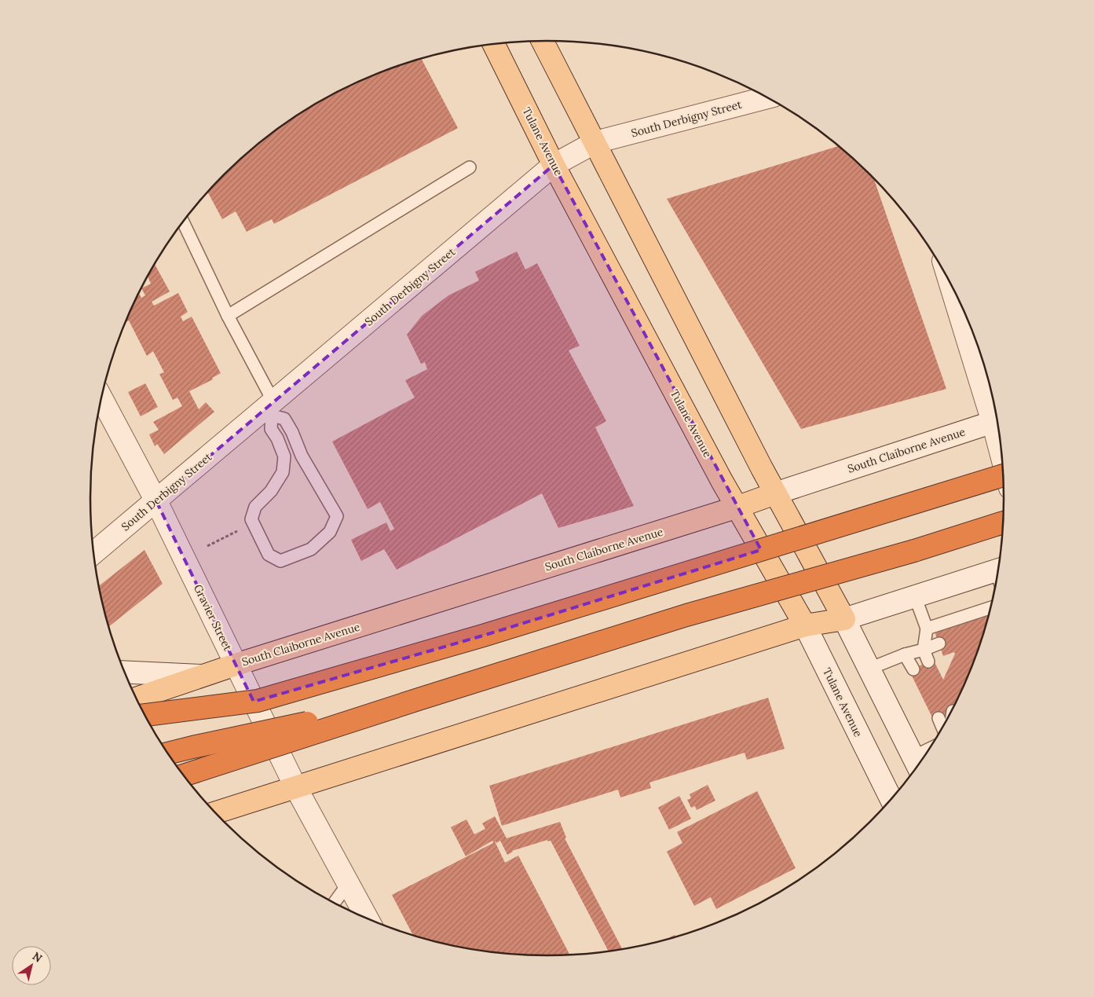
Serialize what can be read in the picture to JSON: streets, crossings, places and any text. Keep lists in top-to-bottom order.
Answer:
{
  "streets": {
    "main road": ["Tulane Avenue", "South Claiborne Avenue"],
    "street": ["South Derbigny Street", "Gravier Street"]
  },
  "crossings": [
    ["South Derbigny Street", "Tulane Avenue"],
    ["South Derbigny Street", "Gravier Street"],
    ["Tulane Avenue", "South Claiborne Avenue"],
    ["South Claiborne Avenue", "Gravier Street"]
  ],
  "north": "top right"
}
